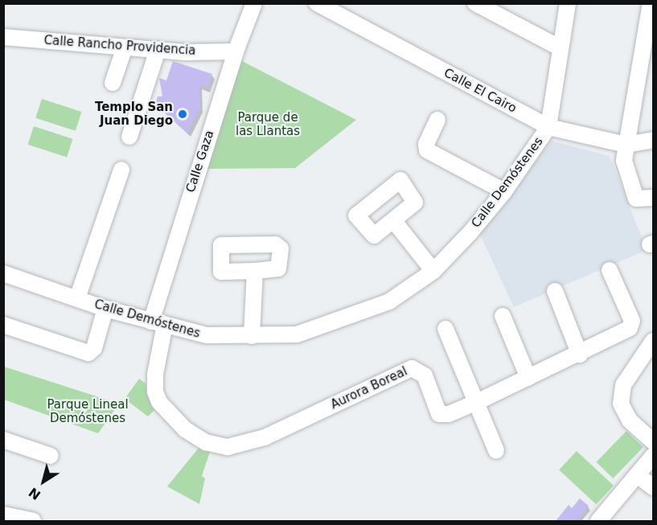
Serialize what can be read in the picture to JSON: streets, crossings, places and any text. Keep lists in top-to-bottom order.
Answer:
{
  "streets": {
    "street": [
      "Calle Rancho Providencia",
      "Calle El Cairo",
      "Calle Gaza",
      "Calle Demóstenes",
      "Aurora Boreal"
    ]
  },
  "crossings": [
    ["Calle Rancho Providencia", "Calle Gaza"],
    ["Calle El Cairo", "Calle Demóstenes"],
    ["Calle Gaza", "Calle Demóstenes"],
    ["Calle Gaza", "Aurora Boreal"],
    ["Calle Demóstenes", "Aurora Boreal"]
  ],
  "parks": ["Parque de las Llantas", "Parque Lineal Demóstenes"],
  "places": ["Templo San Juan Diego"],
  "north": "bottom left"
}
